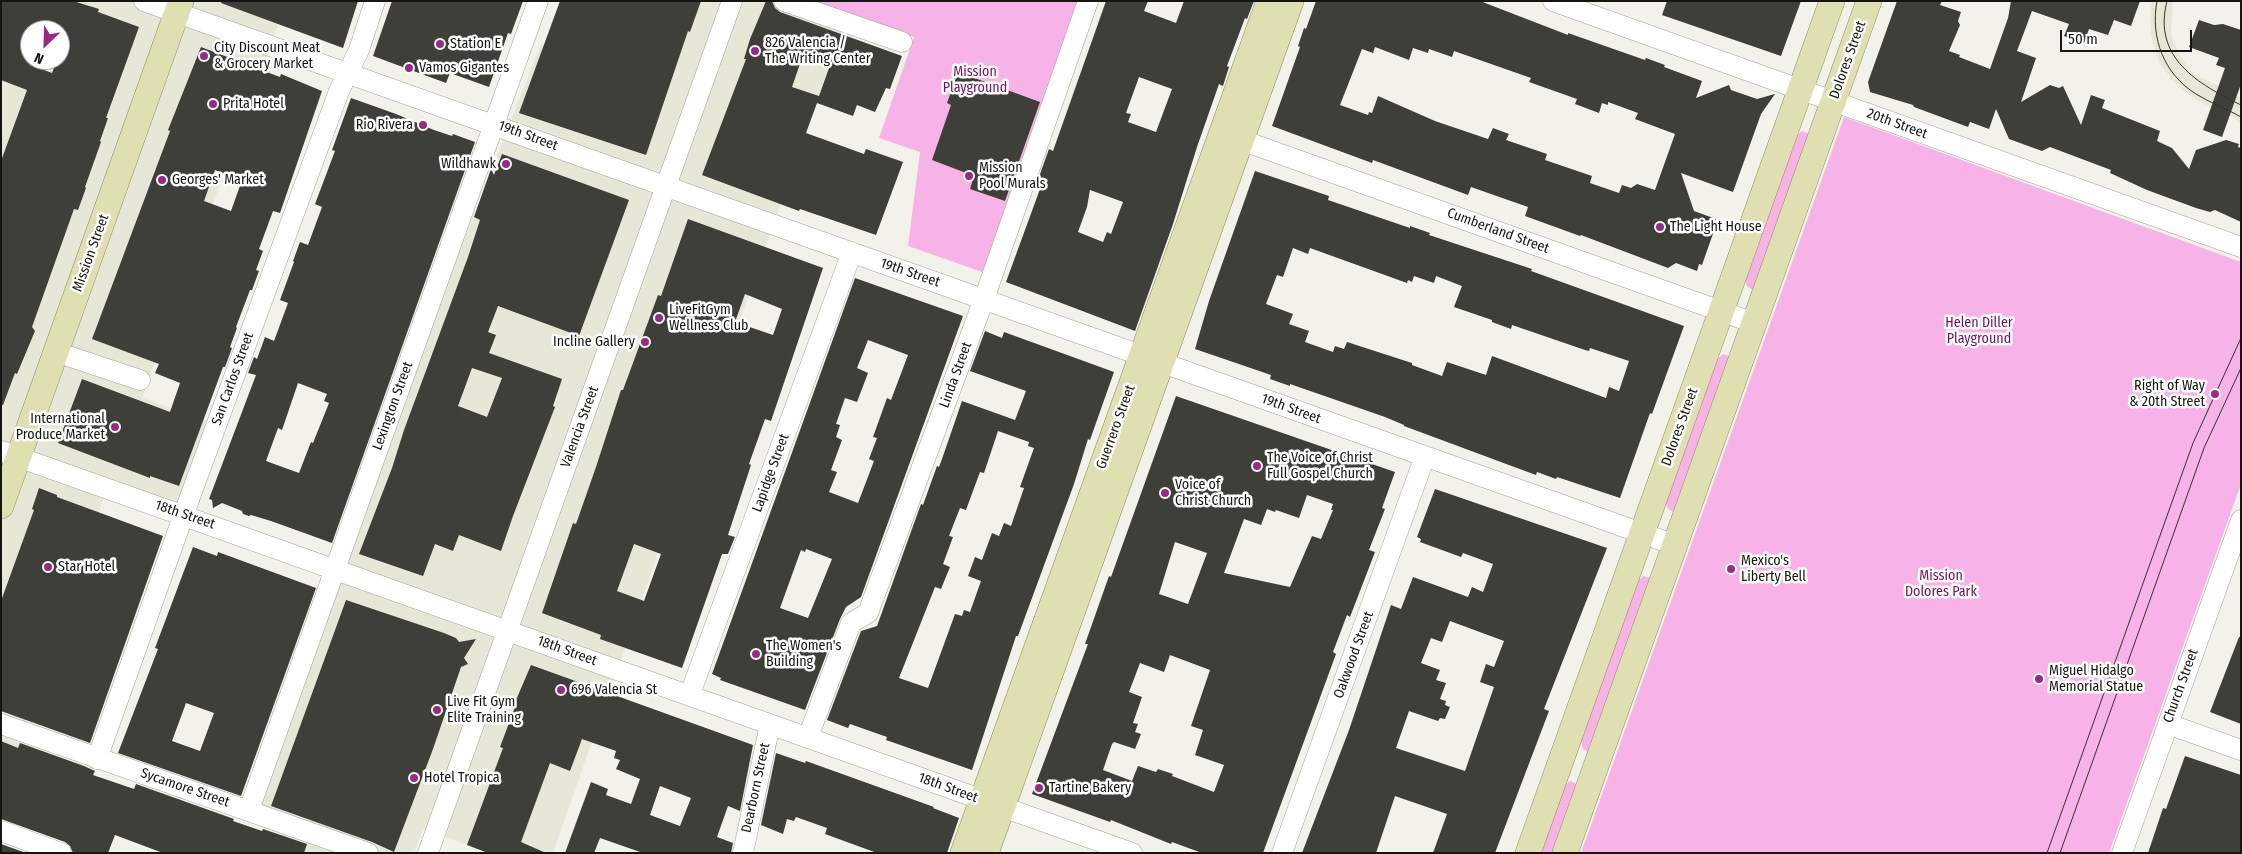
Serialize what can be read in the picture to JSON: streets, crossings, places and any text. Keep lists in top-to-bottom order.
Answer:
{
  "streets": {
    "main road": ["Dolores Street", "Mission Street", "Guerrero Street"],
    "street": [
      "20th Street",
      "19th Street",
      "Cumberland Street",
      "Linda Street",
      "San Carlos Street",
      "Lexington Street",
      "Valencia Street",
      "Lapidge Street",
      "18th Street",
      "Oakwood Street",
      "Church Street",
      "Sycamore Street",
      "Dearborn Street"
    ]
  },
  "crossings": [
    ["Dolores Street", "20th Street"],
    ["Dolores Street", "19th Street"],
    ["Dolores Street", "Cumberland Street"],
    ["19th Street", "Mission Street"],
    ["19th Street", "Linda Street"],
    ["19th Street", "San Carlos Street"],
    ["19th Street", "Lexington Street"],
    ["19th Street", "Valencia Street"],
    ["19th Street", "Guerrero Street"],
    ["19th Street", "Lapidge Street"],
    ["19th Street", "Oakwood Street"],
    ["Cumberland Street", "Guerrero Street"],
    ["Mission Street", "18th Street"],
    ["Linda Street", "18th Street"],
    ["San Carlos Street", "18th Street"],
    ["San Carlos Street", "Sycamore Street"],
    ["Lexington Street", "18th Street"],
    ["Lexington Street", "Sycamore Street"],
    ["Valencia Street", "18th Street"],
    ["Guerrero Street", "18th Street"],
    ["Lapidge Street", "18th Street"],
    ["18th Street", "Dearborn Street"]
  ],
  "parks": ["Mission Playground", "Helen Diller Playground", "Mission Dolores Park"],
  "places": [
    "Station E",
    "826 Valencia / The Writing Center",
    "City Discount Meat & Grocery Market",
    "Vamos Gigantes",
    "Prita Hotel",
    "Rio Rivera",
    "Wildhawk",
    "Mission Pool Murals",
    "Georges' Market",
    "The Light House",
    "LiveFitGym Wellness Club",
    "Incline Gallery",
    "Right of Way & 20th Street",
    "International Produce Market",
    "The Voice of Christ Full Gospel Church",
    "Voice of Christ Church",
    "Star Hotel",
    "Mexico's Liberty Bell",
    "The Women's Building",
    "Miguel Hidalgo Memorial Statue",
    "696 Valencia St",
    "Live Fit Gym Elite Training",
    "Hotel Tropica",
    "Tartine Bakery"
  ],
  "scale_bar": "50 m",
  "north": "bottom left"
}
